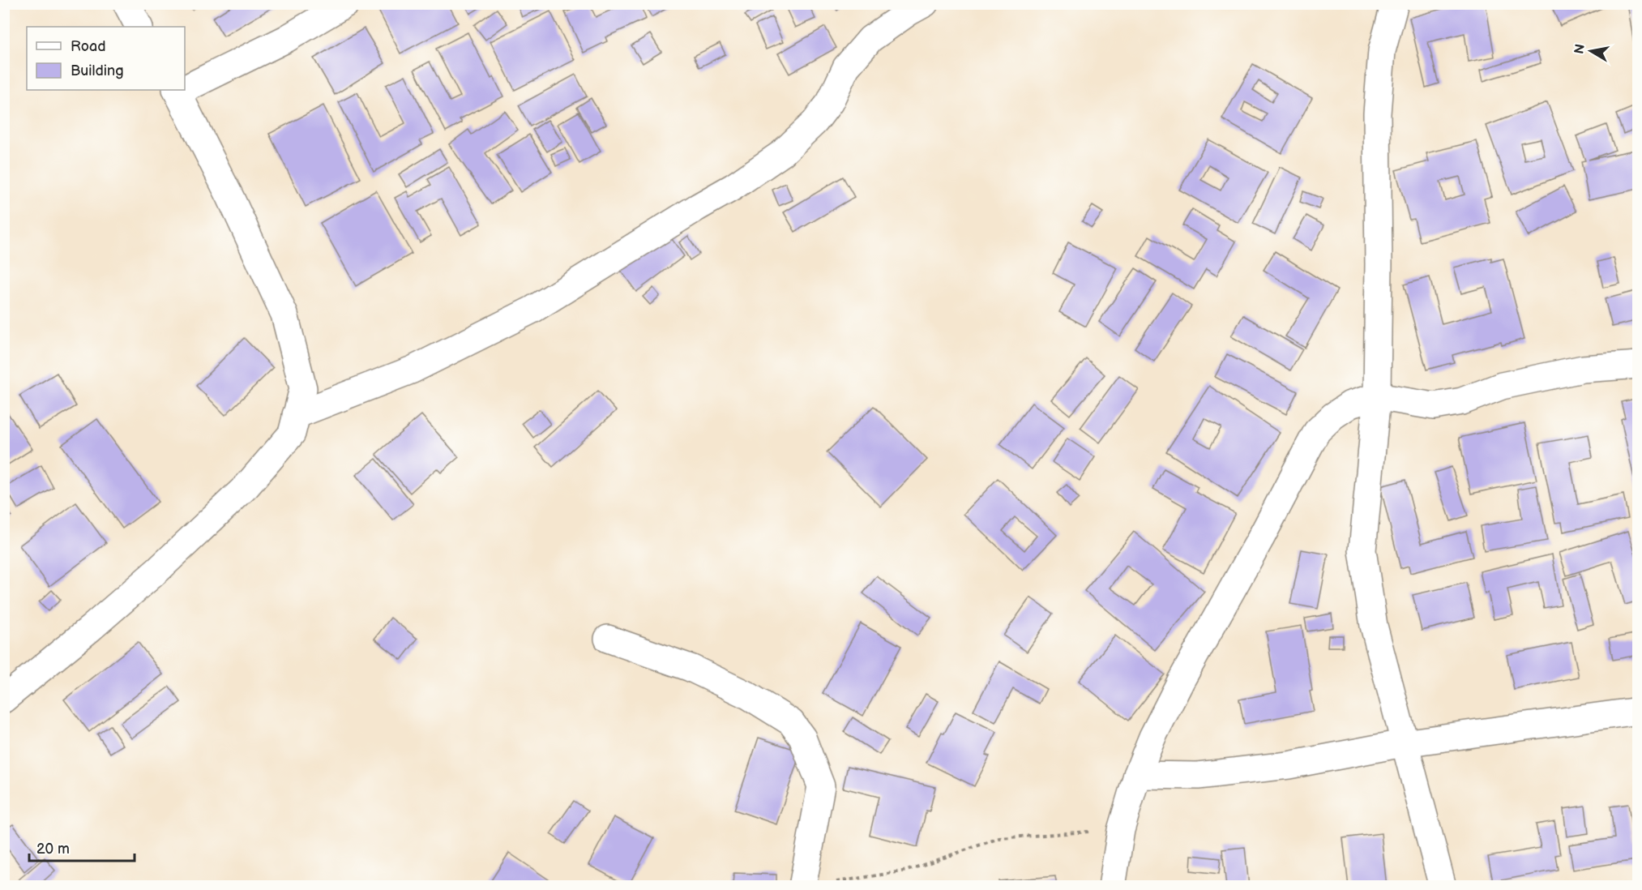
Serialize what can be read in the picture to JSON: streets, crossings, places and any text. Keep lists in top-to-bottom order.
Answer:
{
  "legend": ["Road", "Building"],
  "scale_bar": "20 m",
  "north": "left"
}
